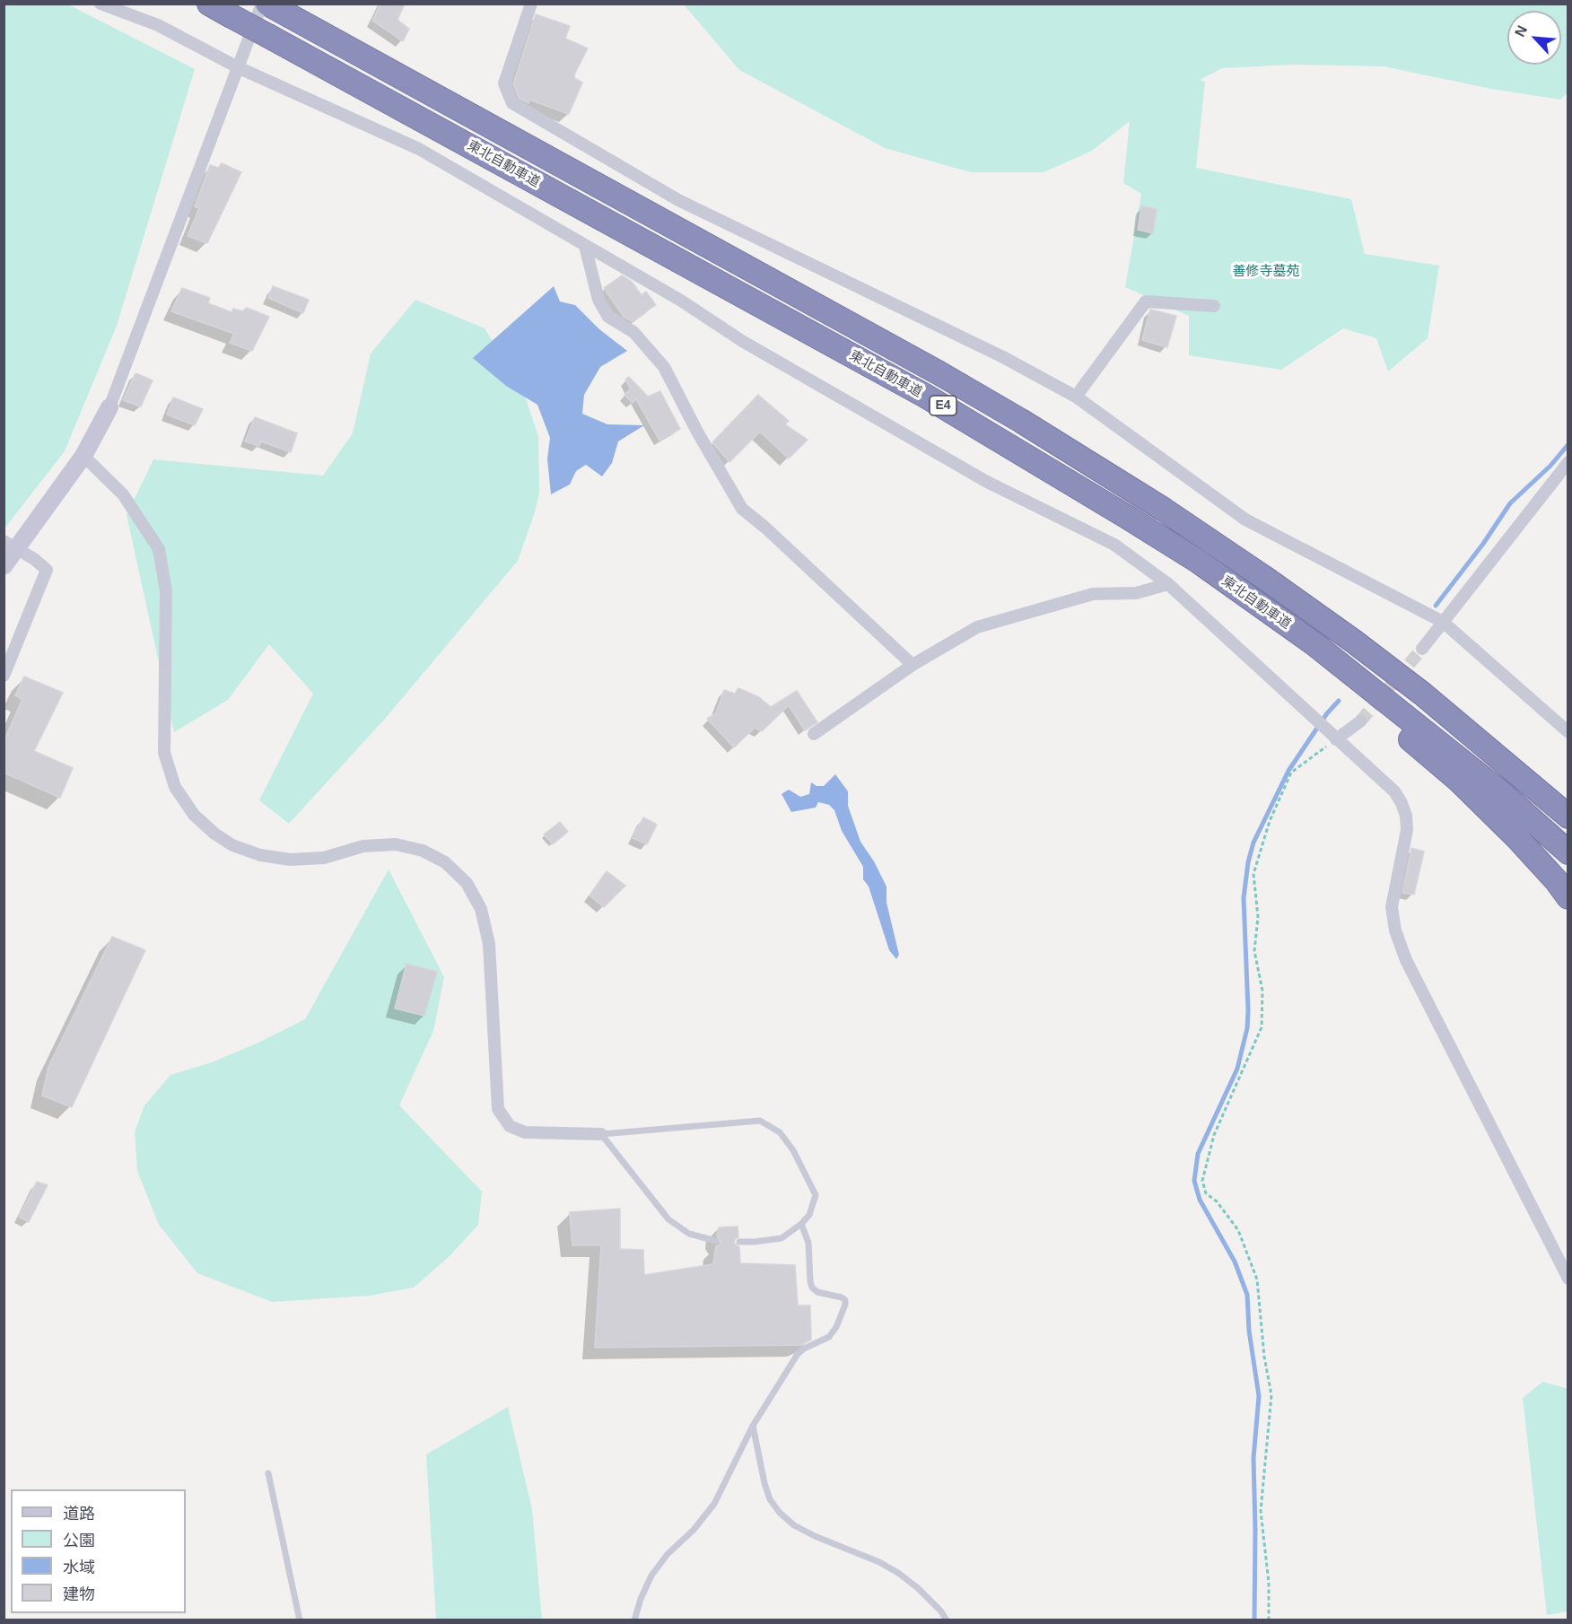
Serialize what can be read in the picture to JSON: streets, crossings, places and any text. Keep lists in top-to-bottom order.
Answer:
{
  "streets": {
    "highway": ["東北自動車道", "E4"]
  },
  "parks": ["善修寺墓苑"],
  "legend": [
    "道路",
    "公園",
    "水域",
    "建物"
  ],
  "north": "top left"
}
